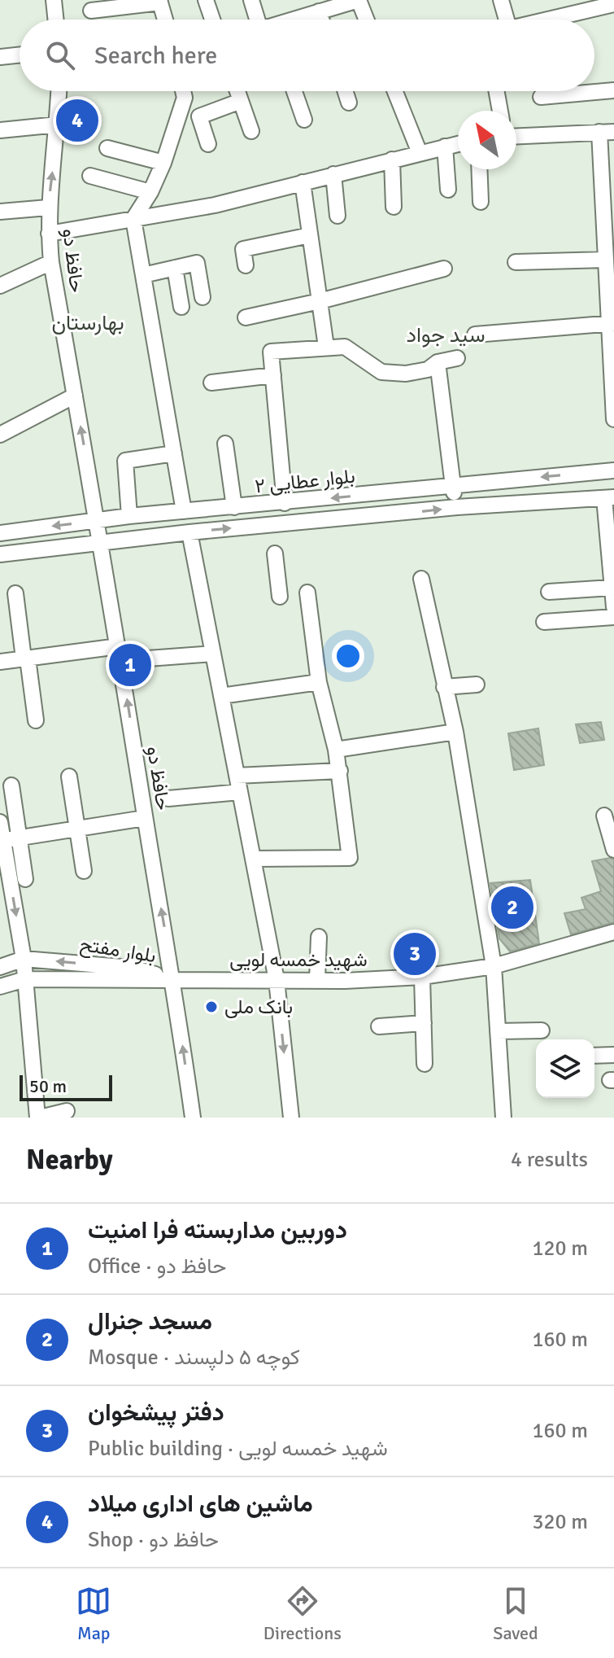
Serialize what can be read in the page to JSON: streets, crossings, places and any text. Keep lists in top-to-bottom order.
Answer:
{
  "streets": {
    "street": [
      "حافظ دو",
      "بلوار عطایی ۲",
      "بلوار مفتح",
      "شهید خمسه لویی"
    ]
  },
  "crossings": [
    ["حافظ دو", "بلوار عطایی ۲"],
    ["حافظ دو", "بلوار مفتح"],
    ["حافظ دو", "شهید خمسه لویی"],
    ["بلوار مفتح", "شهید خمسه لویی"]
  ],
  "districts": ["بهارستان", "سید جواد"],
  "places": ["بانک ملی"],
  "scale_bar": "50 m",
  "north": "top left",
  "page": {
    "search": "Search here",
    "pins": [
      "4",
      "1",
      "2",
      "3"
    ],
    "scale": "50 m",
    "heading": ["Nearby", "4 results"],
    "list": [
      {
        "mark": "1",
        "name": "دوربین مداربسته فرا امنیت",
        "note": "Office · حافظ دو",
        "value": "120 m"
      },
      {
        "mark": "2",
        "name": "مسجد جنرال",
        "note": "Mosque · کوچه ۵ دلپسند",
        "value": "160 m"
      },
      {
        "mark": "3",
        "name": "دفتر پیشخوان",
        "note": "Public building · شهید خمسه لویی",
        "value": "160 m"
      },
      {
        "mark": "4",
        "name": "ماشین های اداری میلاد",
        "note": "Shop · حافظ دو",
        "value": "320 m"
      }
    ],
    "nav": ["Map", "Directions", "Saved"]
  }
}
